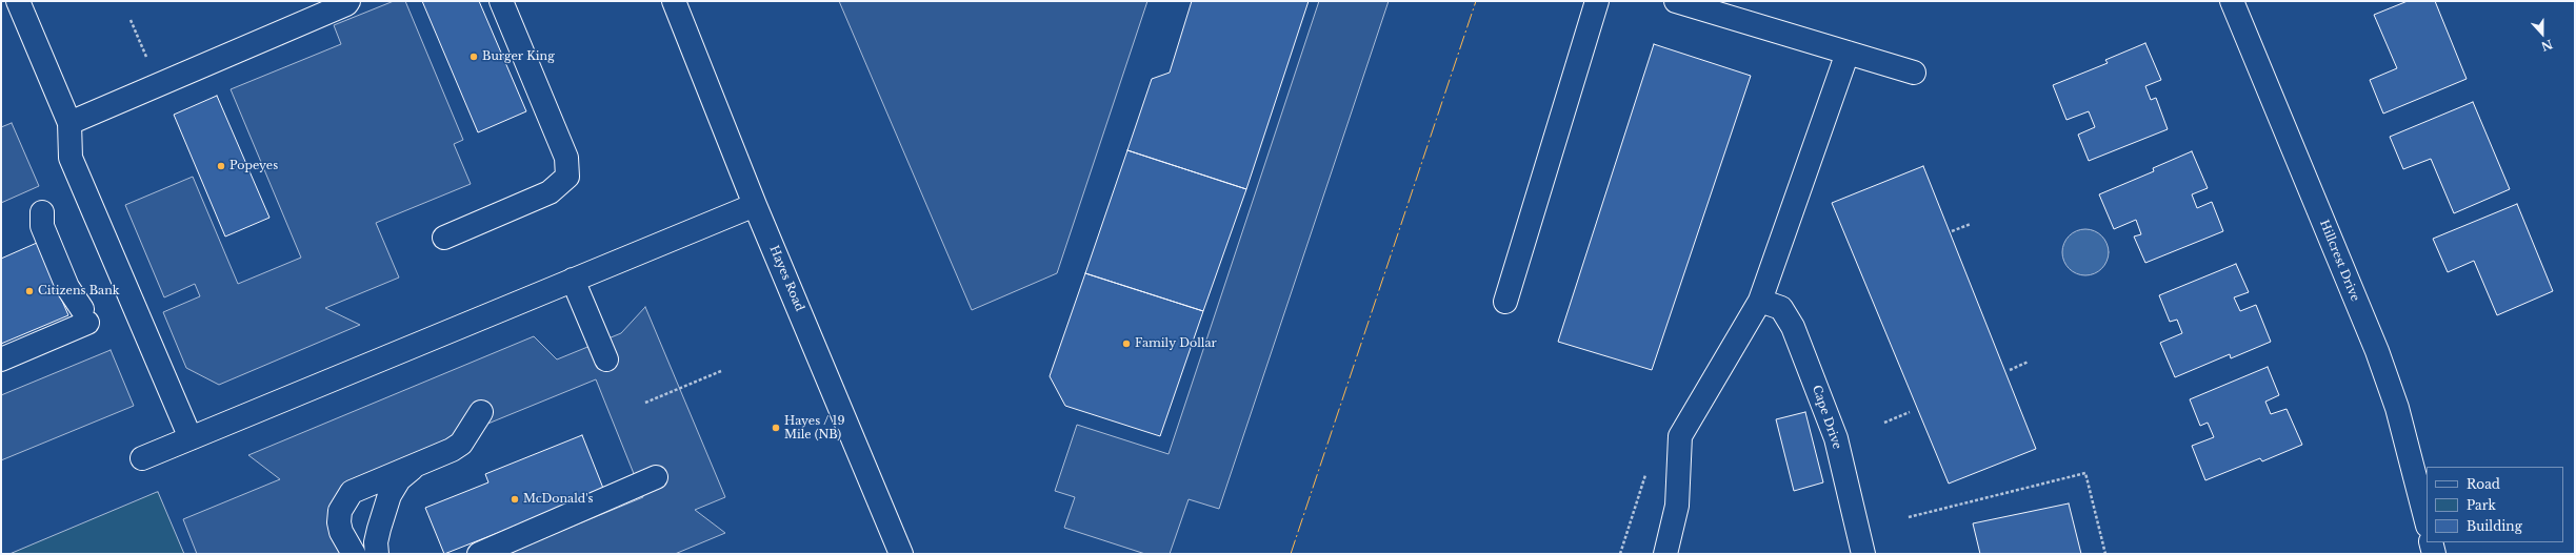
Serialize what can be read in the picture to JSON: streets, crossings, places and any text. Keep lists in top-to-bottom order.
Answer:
{
  "streets": {
    "street": ["Hillcrest Drive", "Hayes Road", "Cape Drive"]
  },
  "places": [
    "Burger King",
    "Popeyes",
    "Citizens Bank",
    "Family Dollar",
    "Hayes / 19 Mile (NB)",
    "McDonald's"
  ],
  "legend": ["Road", "Park", "Building"],
  "north": "bottom"
}
